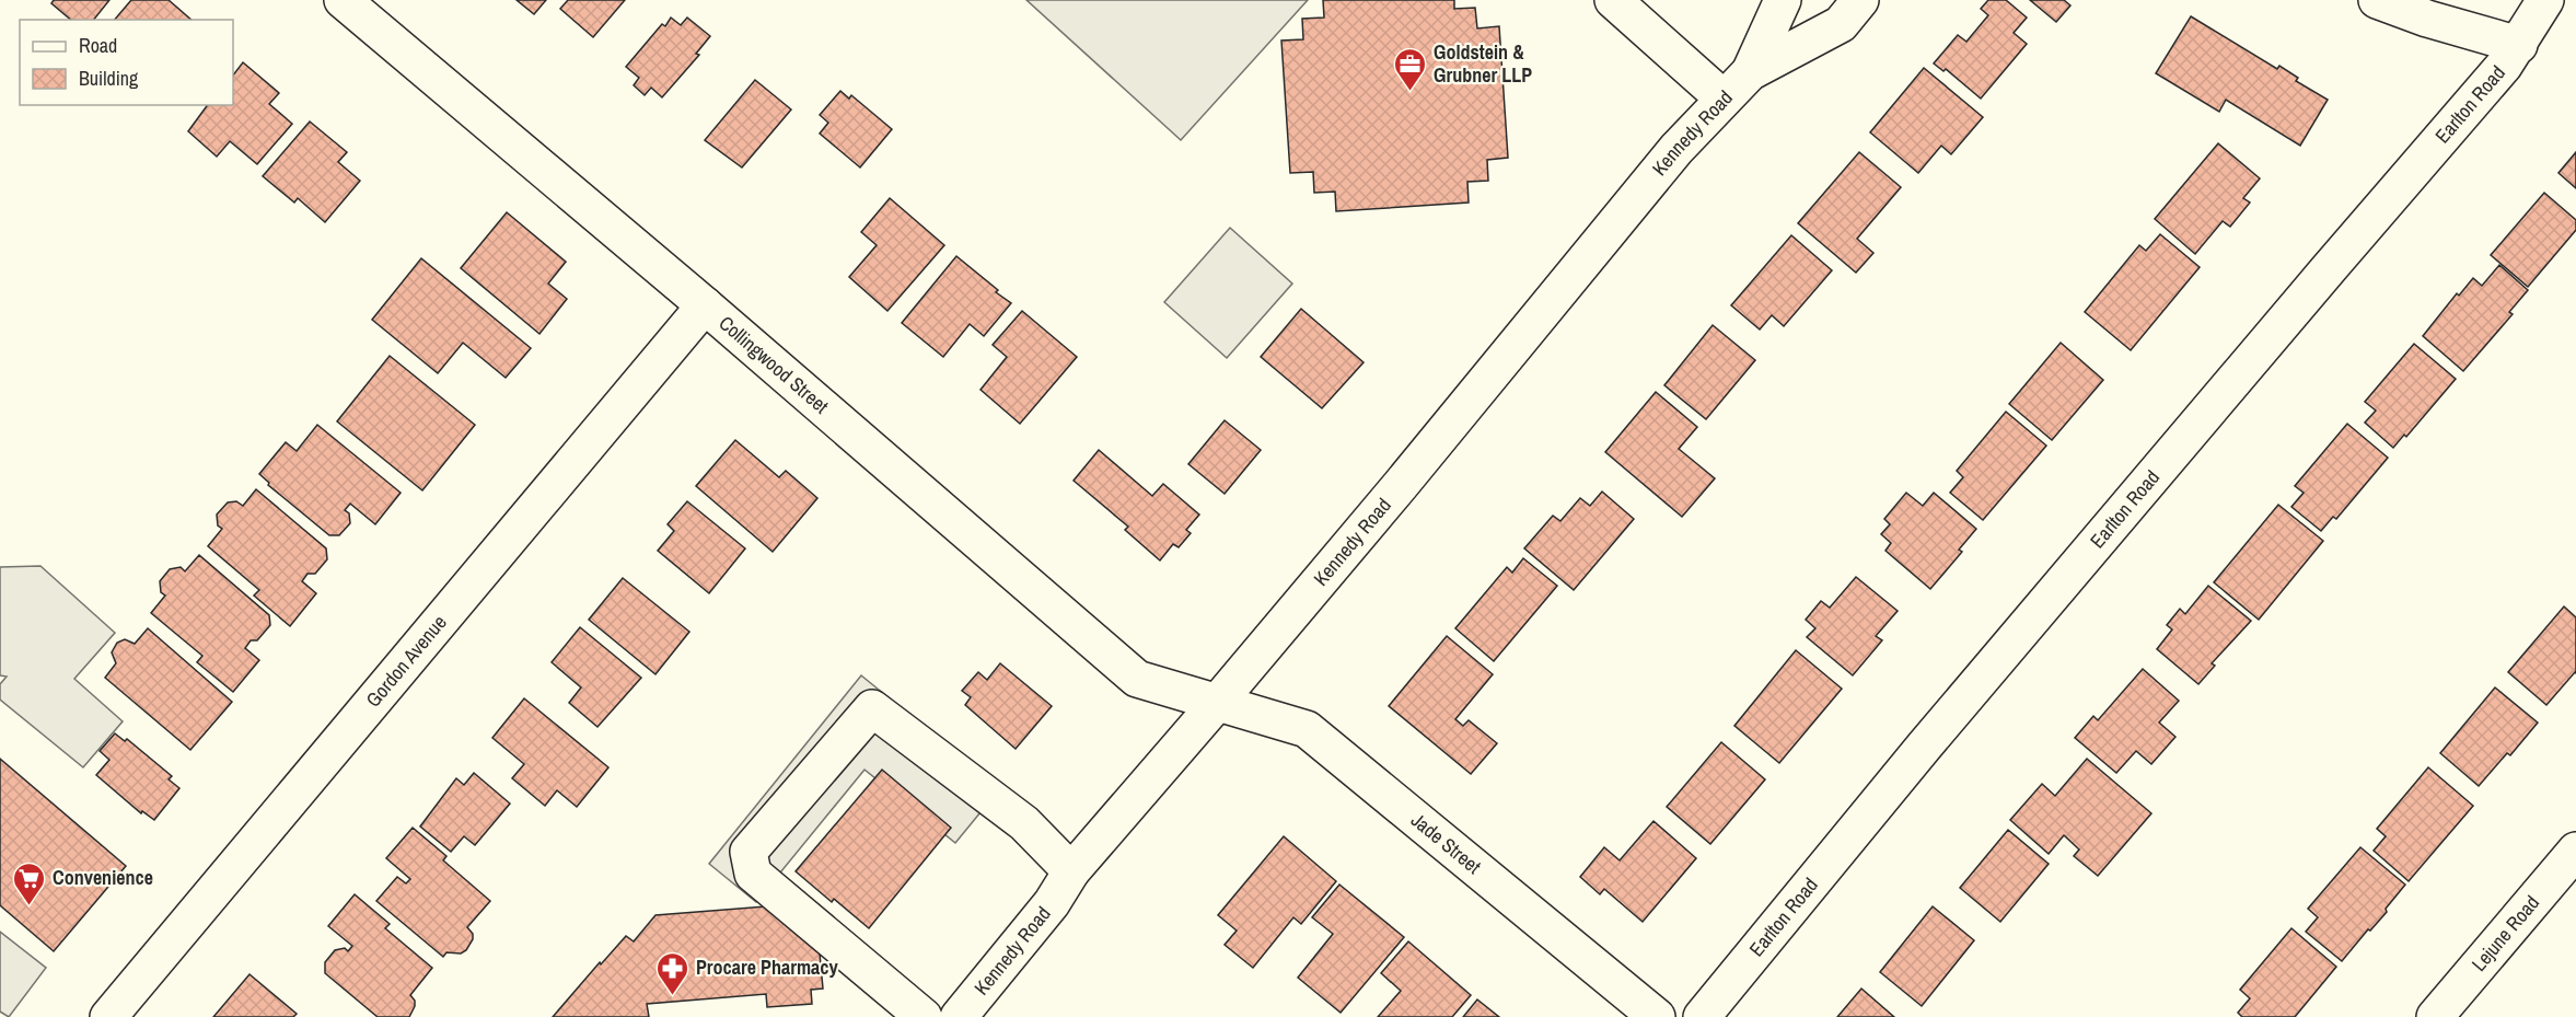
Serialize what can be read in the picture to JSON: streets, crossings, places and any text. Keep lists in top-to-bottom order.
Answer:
{
  "streets": {
    "street": [
      "Earlton Road",
      "Kennedy Road",
      "Collingwood Street",
      "Gordon Avenue",
      "Jade Street",
      "Lejune Road"
    ]
  },
  "crossings": [
    ["Kennedy Road", "Collingwood Street"],
    ["Kennedy Road", "Jade Street"],
    ["Collingwood Street", "Gordon Avenue"],
    ["Collingwood Street", "Jade Street"]
  ],
  "places": {
    "office": ["Goldstein & Grubner LLP"],
    "supermarket": ["Convenience"],
    "pharmacy": ["Procare Pharmacy"]
  },
  "legend": ["Road", "Building"]
}
